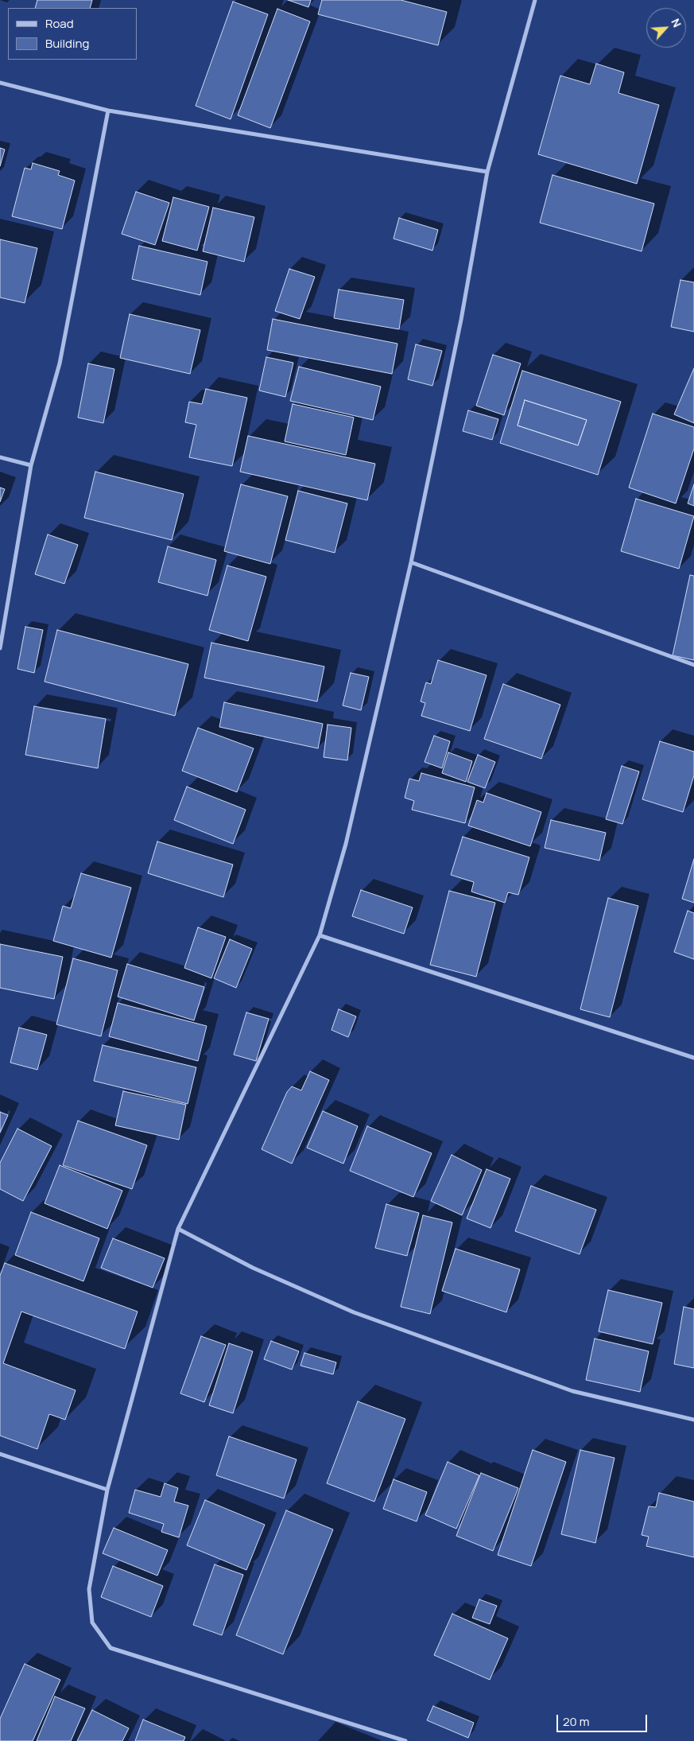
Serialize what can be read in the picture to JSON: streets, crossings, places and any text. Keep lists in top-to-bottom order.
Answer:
{
  "legend": ["Road", "Building"],
  "scale_bar": "20 m",
  "north": "top right"
}
